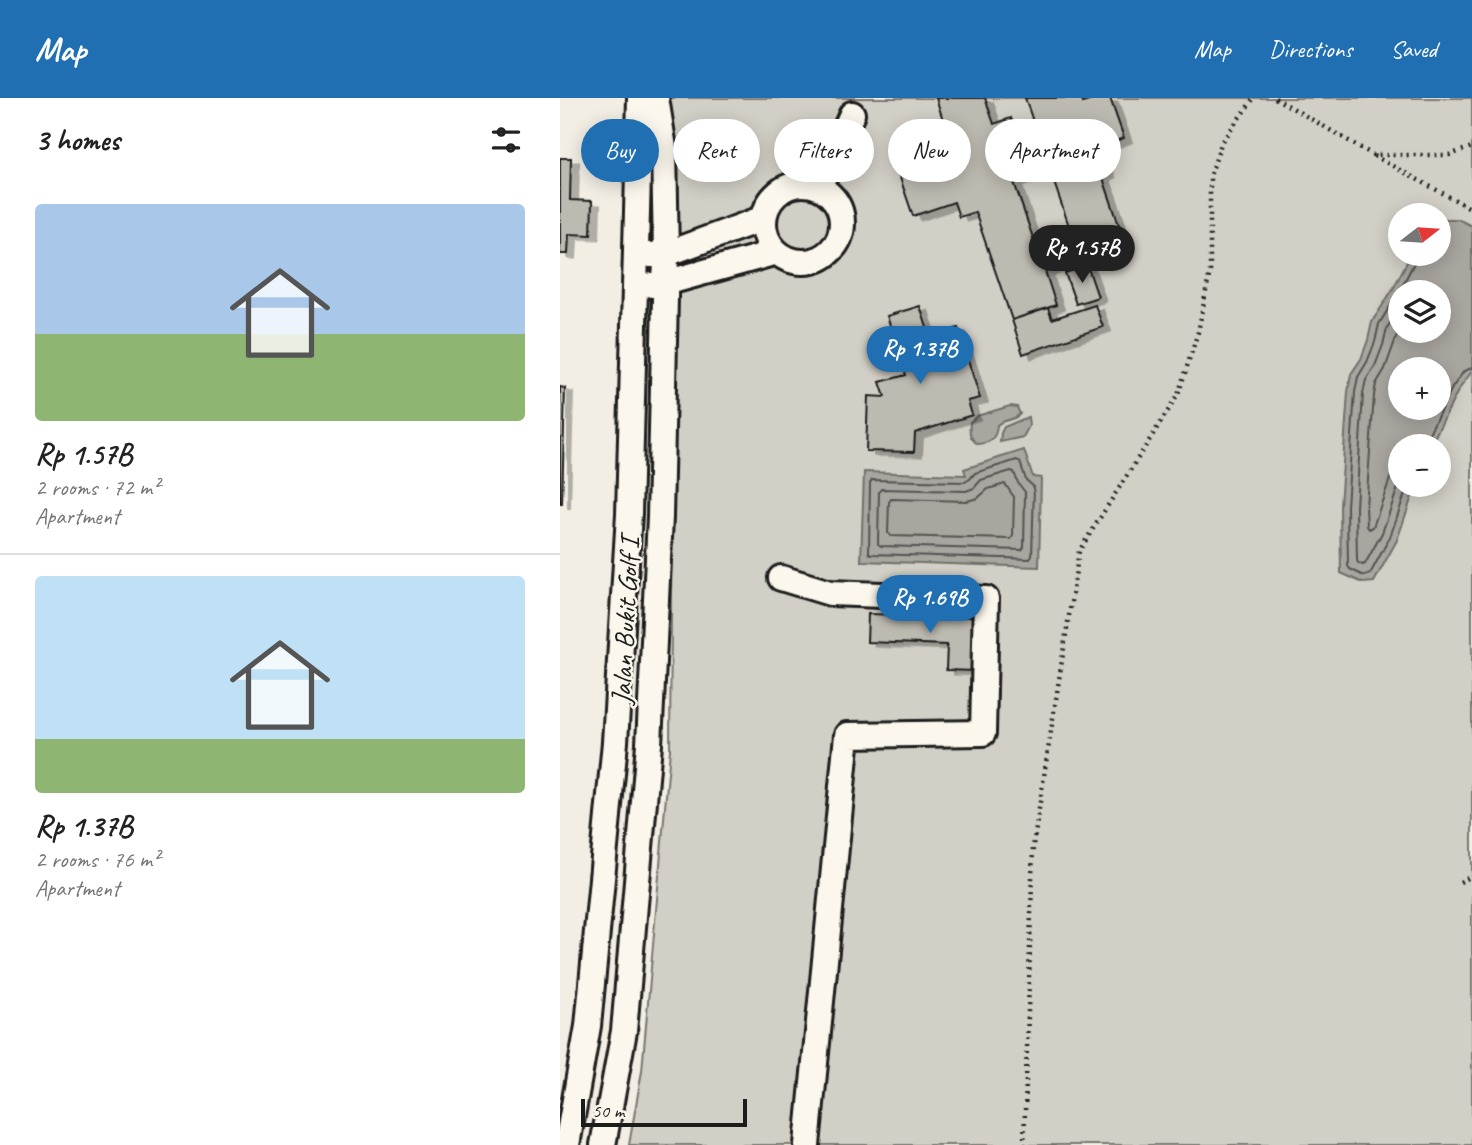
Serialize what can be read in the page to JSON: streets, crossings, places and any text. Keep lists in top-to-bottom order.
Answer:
{
  "streets": {
    "street": ["Jalan Bukit Golf I"]
  },
  "scale_bar": "50 m",
  "north": "right",
  "page": {
    "header": "Map",
    "nav": ["Map", "Directions", "Saved"],
    "heading": "3 homes",
    "chip": [
      "Buy",
      "Rent",
      "Filters",
      "New",
      "Apartment"
    ],
    "list": [
      {
        "name": "Rp 1.57B",
        "note": "2 rooms · 72 m² · Apartment"
      },
      {
        "name": "Rp 1.37B",
        "note": "2 rooms · 76 m² · Apartment"
      }
    ],
    "map_buttons": ["+", "−"],
    "price": ["Rp 1.57B", "Rp 1.37B", "Rp 1.69B"],
    "scale": "50 m"
  }
}
